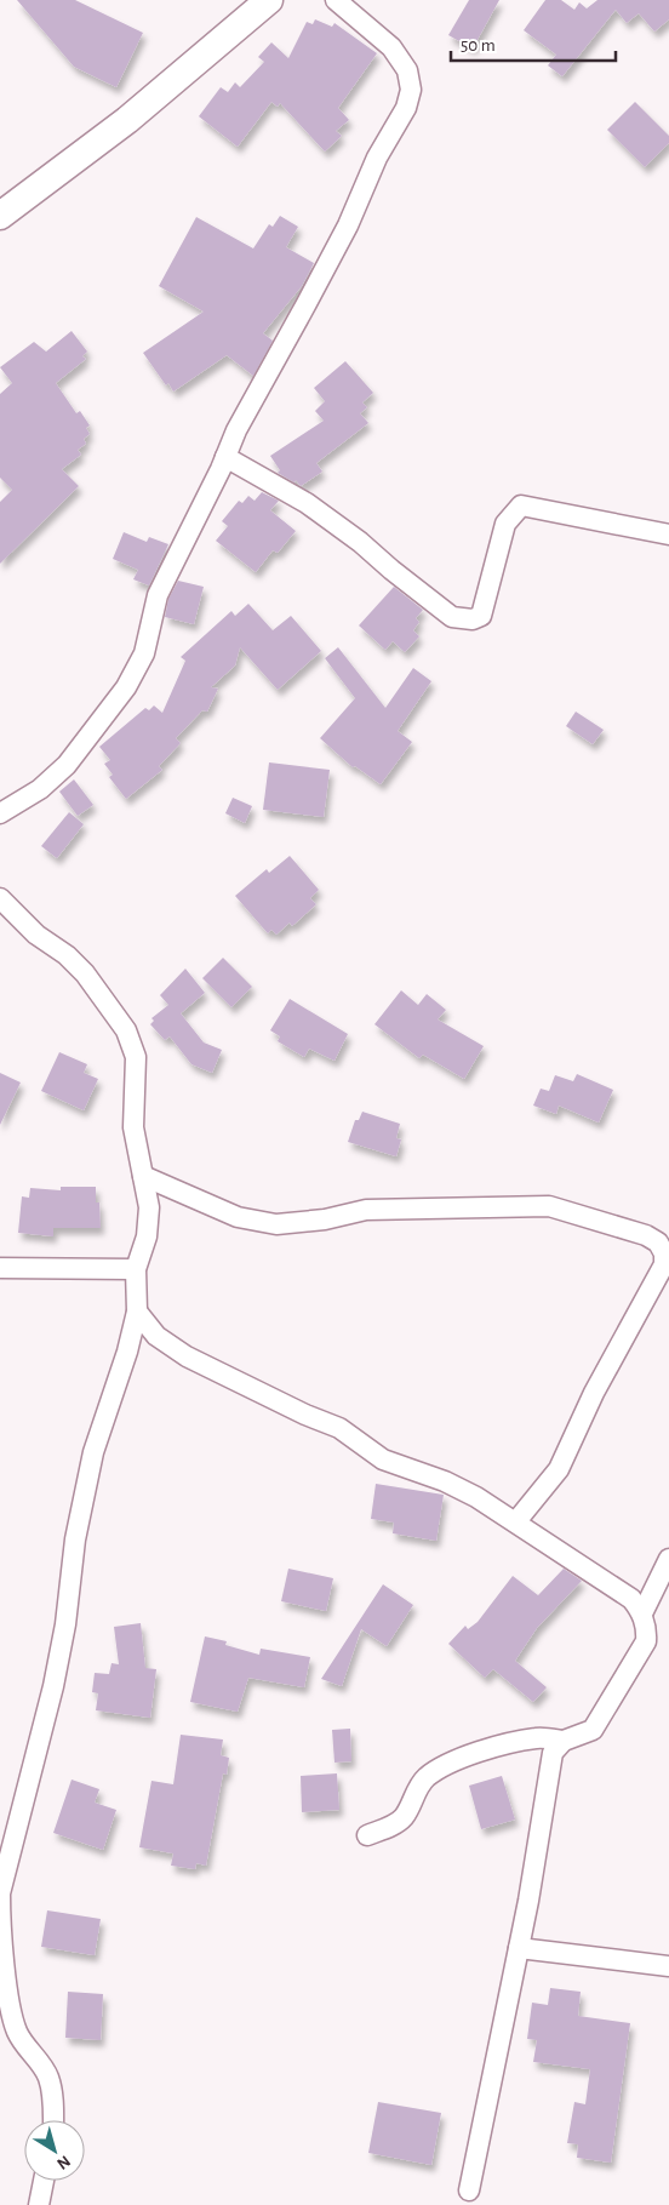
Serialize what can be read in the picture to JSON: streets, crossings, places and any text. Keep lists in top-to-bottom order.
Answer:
{
  "scale_bar": "50 m",
  "north": "bottom right"
}
